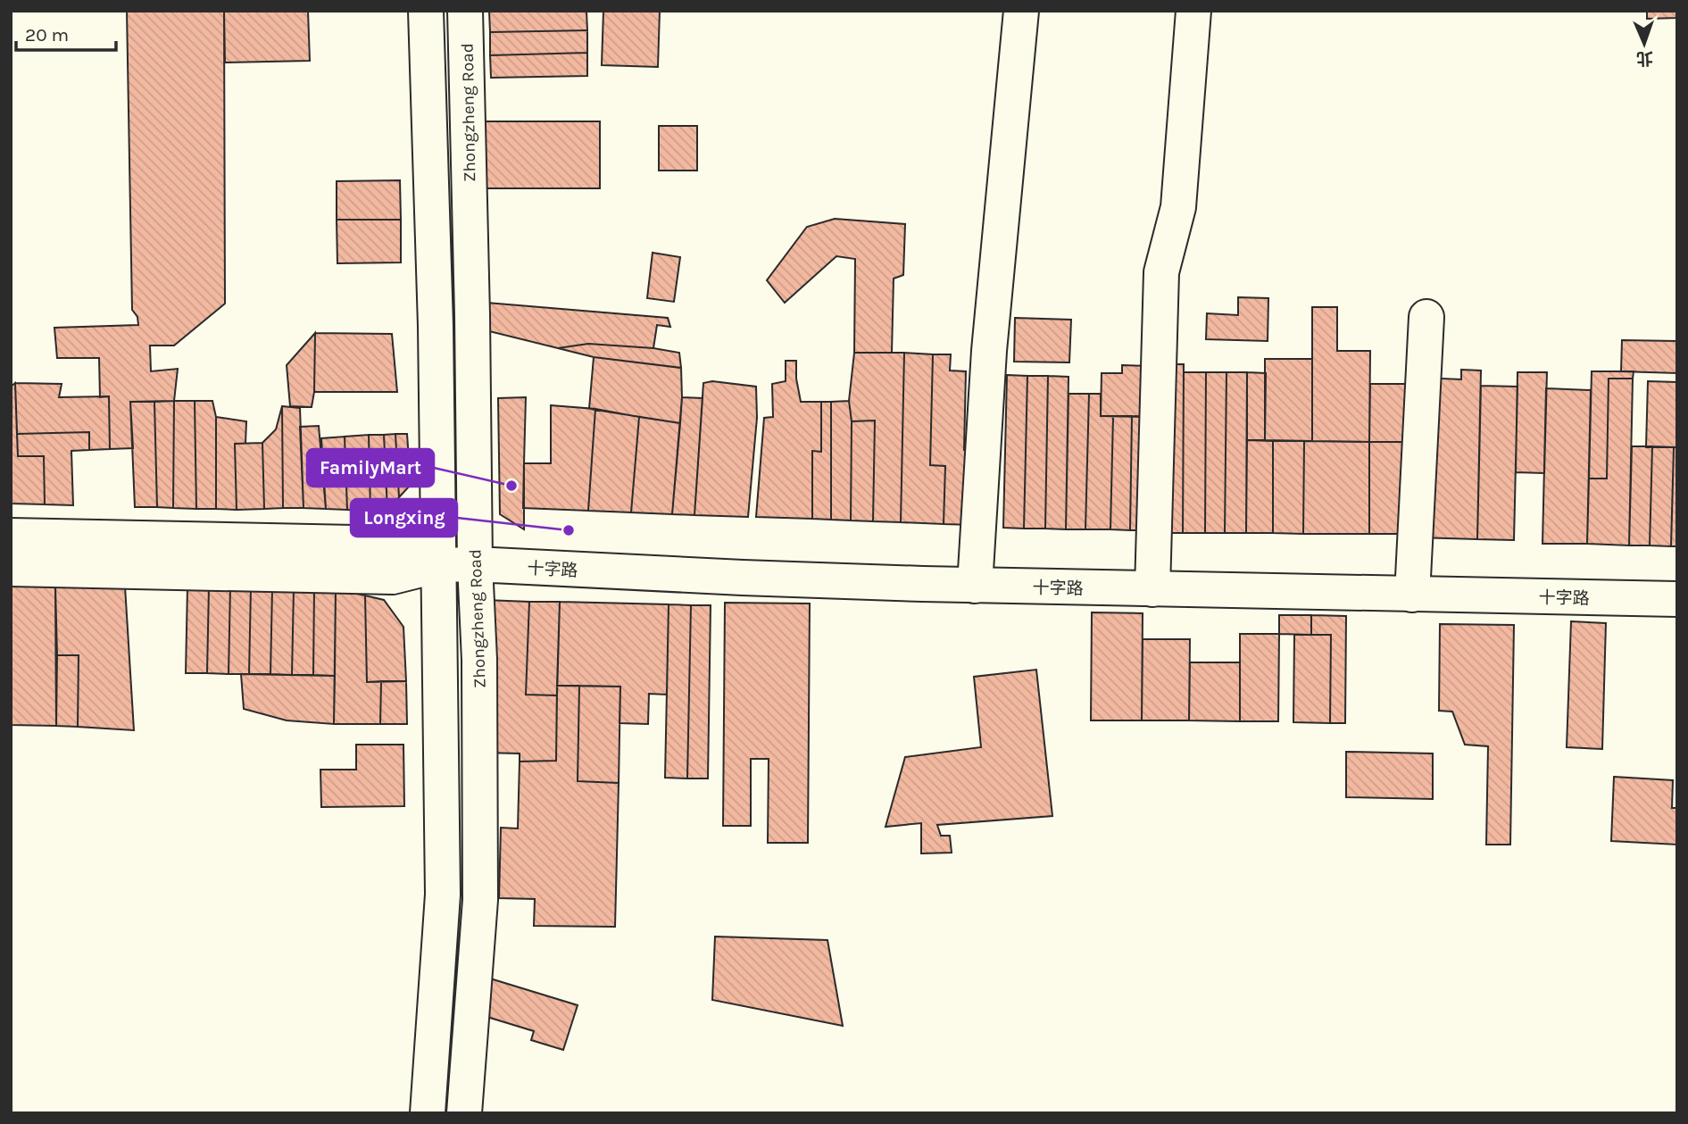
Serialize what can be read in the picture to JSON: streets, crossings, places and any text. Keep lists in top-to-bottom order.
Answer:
{
  "streets": {
    "main road": ["Zhongzheng Road", "十字路"]
  },
  "crossings": [
    ["Zhongzheng Road", "十字路"]
  ],
  "places": ["FamilyMart", "Longxing"],
  "scale_bar": "20 m",
  "north": "bottom"
}
